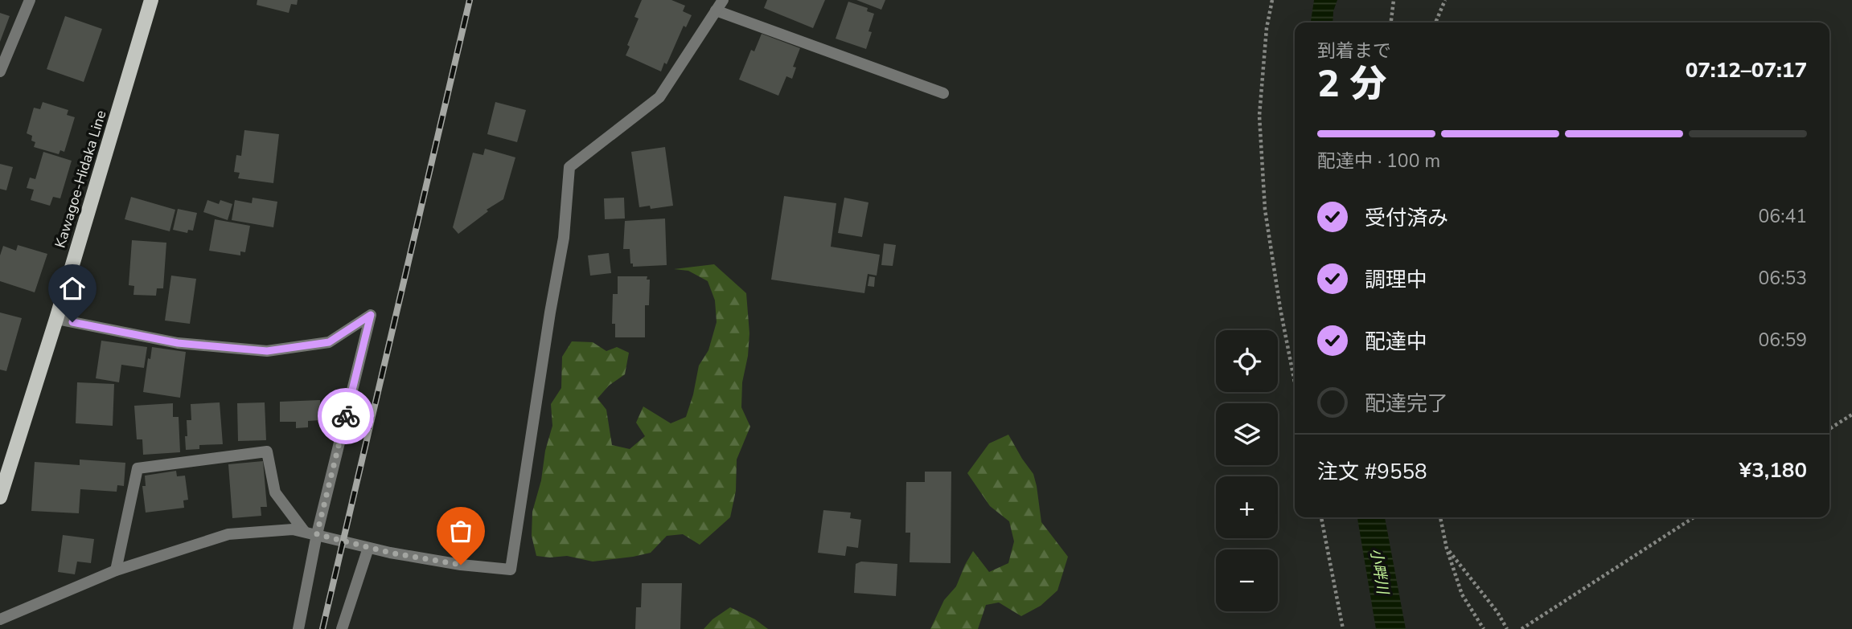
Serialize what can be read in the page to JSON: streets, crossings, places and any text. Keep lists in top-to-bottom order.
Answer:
{
  "streets": {
    "main road": ["Kawagoe-Hidaka Line"]
  },
  "water": ["小畔川"],
  "page": {
    "heading": ["2 分", "到着まで", "07:12–07:17"],
    "panel": ["注文 #9558", "¥3,180"],
    "bar": "配達中 · 100 m",
    "list": [
      ["受付済み", "06:41"],
      ["調理中", "06:53"],
      ["配達中", "06:59"],
      "配達完了"
    ],
    "map_buttons": ["+", "−"]
  }
}
